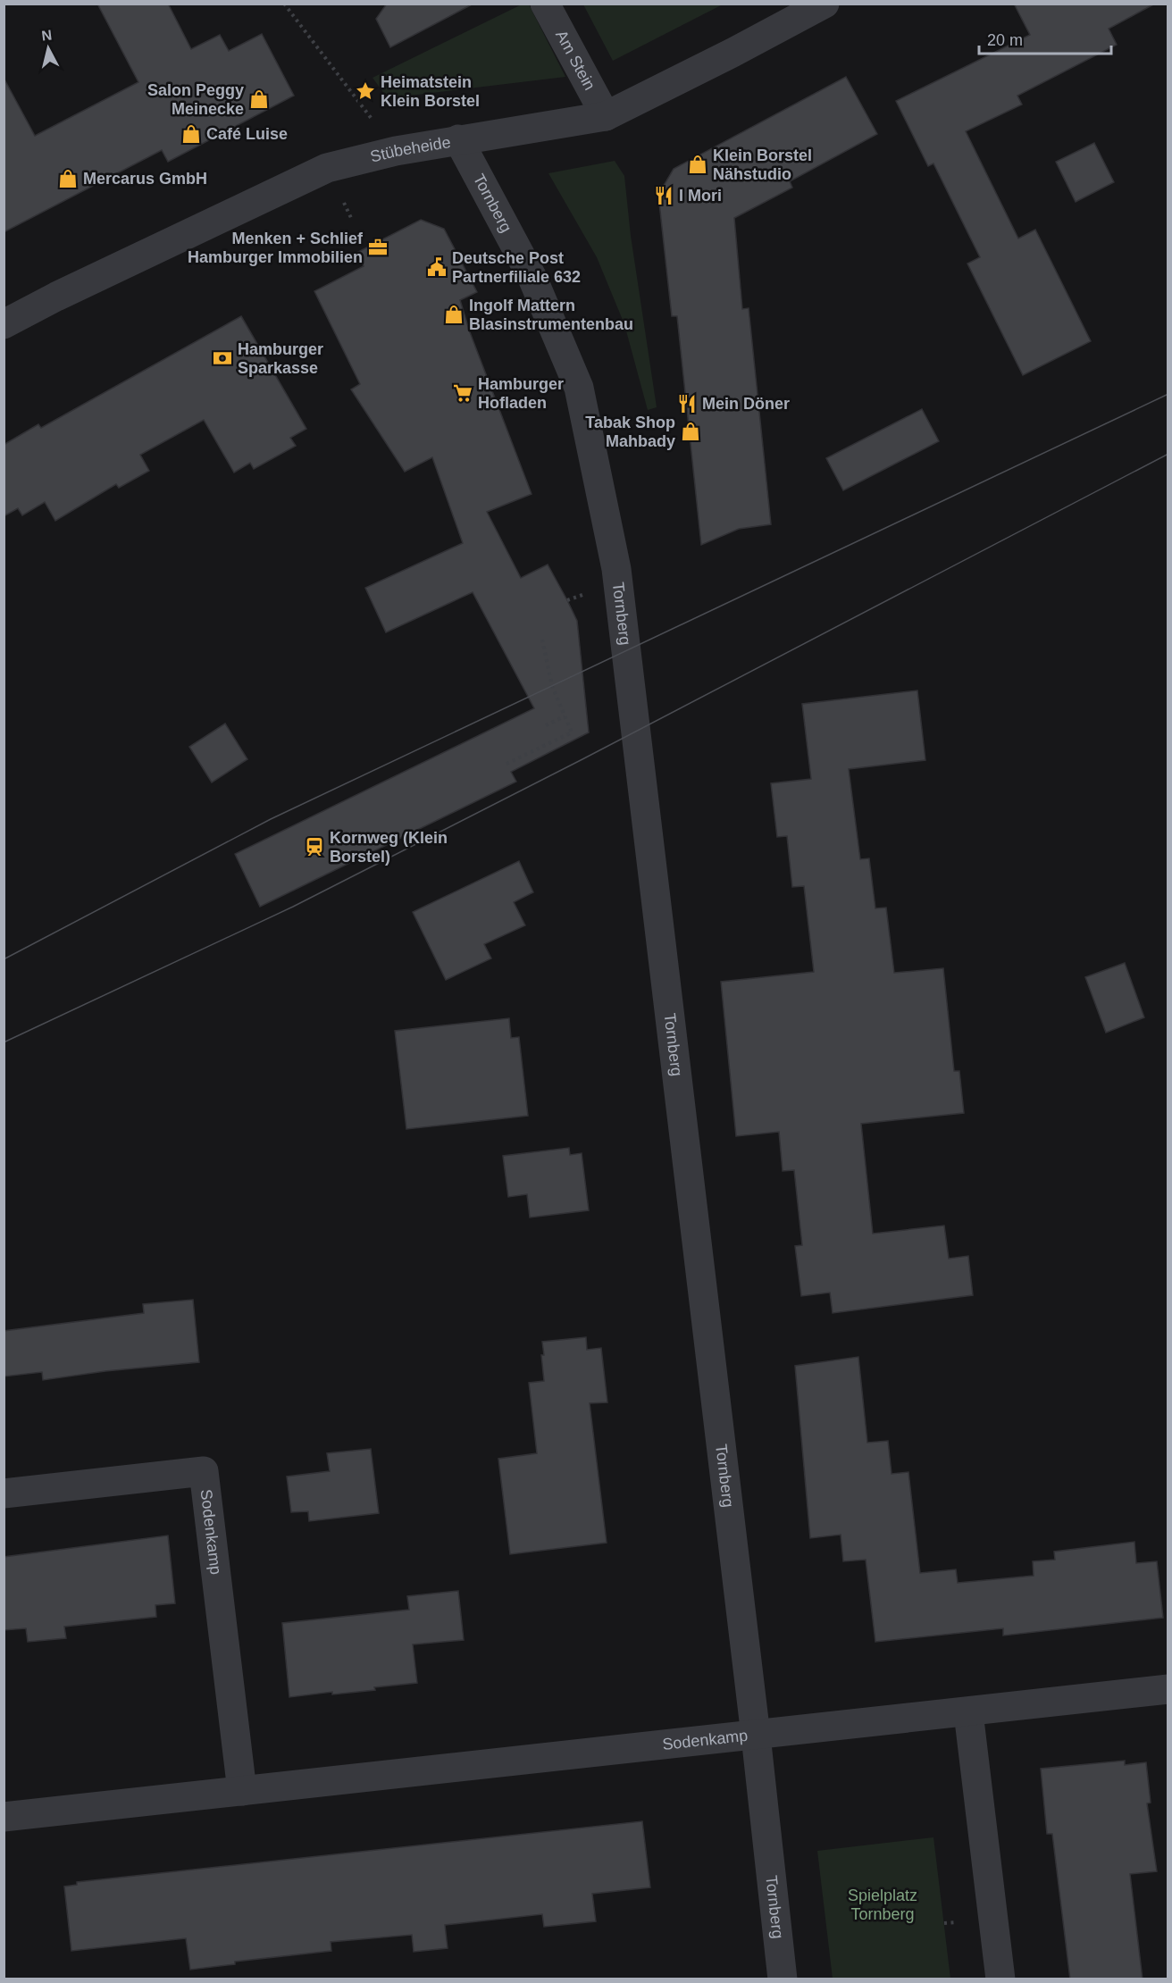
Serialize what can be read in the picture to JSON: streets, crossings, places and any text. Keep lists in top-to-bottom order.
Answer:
{
  "streets": {
    "street": [
      "Am Stein",
      "Stübeheide",
      "Tornberg",
      "Sodenkamp"
    ]
  },
  "crossings": [
    ["Am Stein", "Stübeheide"],
    ["Stübeheide", "Tornberg"],
    ["Tornberg", "Sodenkamp"]
  ],
  "parks": ["Spielplatz Tornberg"],
  "places": {
    "place": ["Heimatstein Klein Borstel"],
    "shop": [
      "Salon Peggy Meinecke",
      "Café Luise",
      "Klein Borstel Nähstudio",
      "Mercarus GmbH",
      "Ingolf Mattern Blasinstrumentenbau",
      "Tabak Shop Mahbady"
    ],
    "restaurant": ["I Mori", "Mein Döner"],
    "office": ["Menken + Schlief Hamburger Immobilien"],
    "public building": ["Deutsche Post Partnerfiliale 632"],
    "bank": ["Hamburger Sparkasse"],
    "supermarket": ["Hamburger Hofladen"],
    "station": ["Kornweg (Klein Borstel)"]
  },
  "scale_bar": "20 m",
  "north": "top"
}
